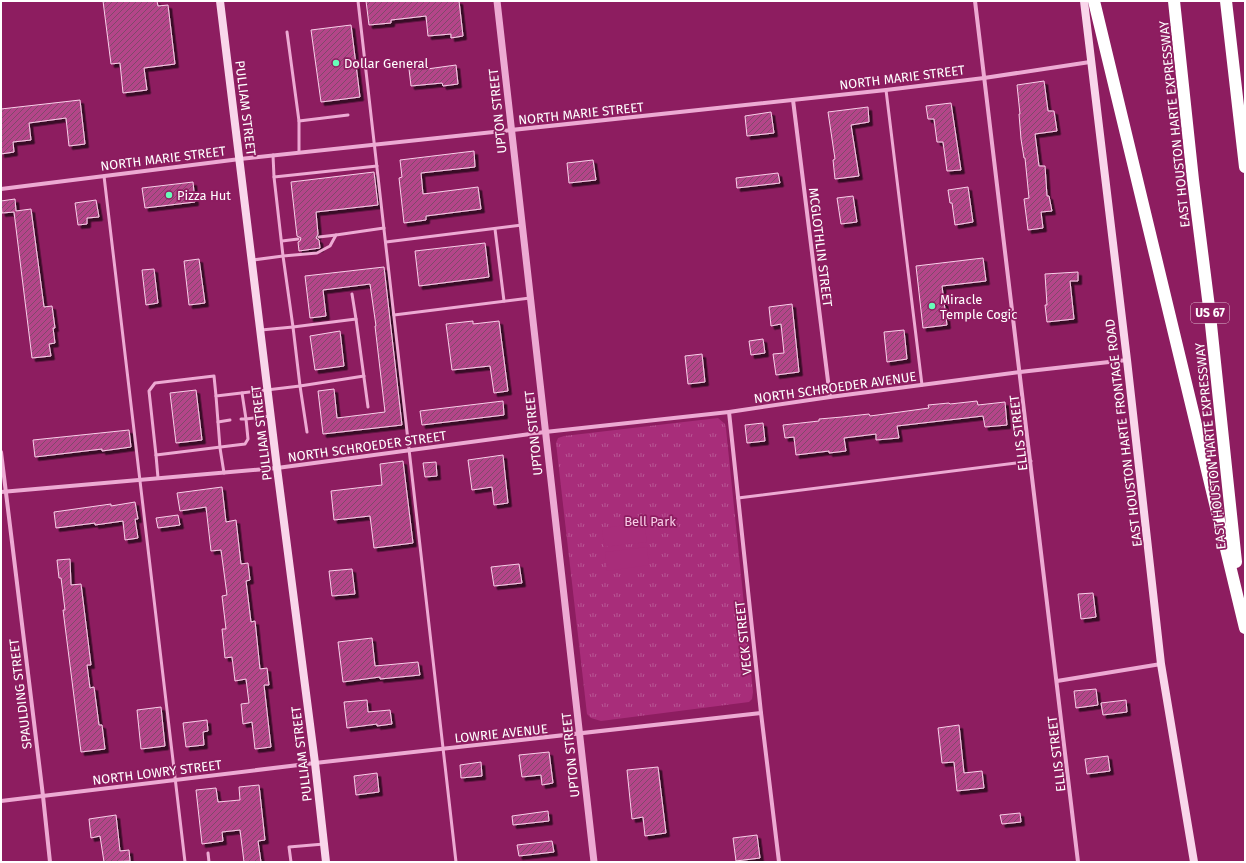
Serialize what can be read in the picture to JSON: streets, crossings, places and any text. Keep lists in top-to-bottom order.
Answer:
{
  "streets": {
    "highway": ["EAST HOUSTON HARTE EXPRESSWAY", "US 67"],
    "main road": ["PULLIAM STREET", "EAST HOUSTON HARTE FRONTAGE ROAD"],
    "street": [
      "NORTH MARIE STREET",
      "UPTON STREET",
      "MCGLOTHLIN STREET",
      "NORTH SCHROEDER AVENUE",
      "ELLIS STREET",
      "NORTH SCHROEDER STREET",
      "VECK STREET",
      "SPAULDING STREET",
      "LOWRIE AVENUE",
      "NORTH LOWRY STREET"
    ]
  },
  "crossings": [
    ["NORTH MARIE STREET", "PULLIAM STREET"],
    ["NORTH MARIE STREET", "UPTON STREET"],
    ["NORTH MARIE STREET", "MCGLOTHLIN STREET"],
    ["NORTH MARIE STREET", "ELLIS STREET"],
    ["NORTH MARIE STREET", "EAST HOUSTON HARTE FRONTAGE ROAD"],
    ["PULLIAM STREET", "NORTH SCHROEDER STREET"],
    ["PULLIAM STREET", "LOWRIE AVENUE"],
    ["PULLIAM STREET", "NORTH LOWRY STREET"],
    ["UPTON STREET", "NORTH SCHROEDER AVENUE"],
    ["UPTON STREET", "NORTH SCHROEDER STREET"],
    ["UPTON STREET", "LOWRIE AVENUE"],
    ["MCGLOTHLIN STREET", "NORTH SCHROEDER AVENUE"],
    ["NORTH SCHROEDER AVENUE", "ELLIS STREET"],
    ["NORTH SCHROEDER AVENUE", "EAST HOUSTON HARTE FRONTAGE ROAD"],
    ["NORTH SCHROEDER AVENUE", "NORTH SCHROEDER STREET"],
    ["NORTH SCHROEDER AVENUE", "VECK STREET"],
    ["NORTH SCHROEDER STREET", "SPAULDING STREET"],
    ["VECK STREET", "LOWRIE AVENUE"],
    ["SPAULDING STREET", "NORTH LOWRY STREET"],
    ["LOWRIE AVENUE", "NORTH LOWRY STREET"]
  ],
  "parks": ["Bell Park"],
  "places": ["Dollar General", "Pizza Hut", "Miracle Temple Cogic"]
}
